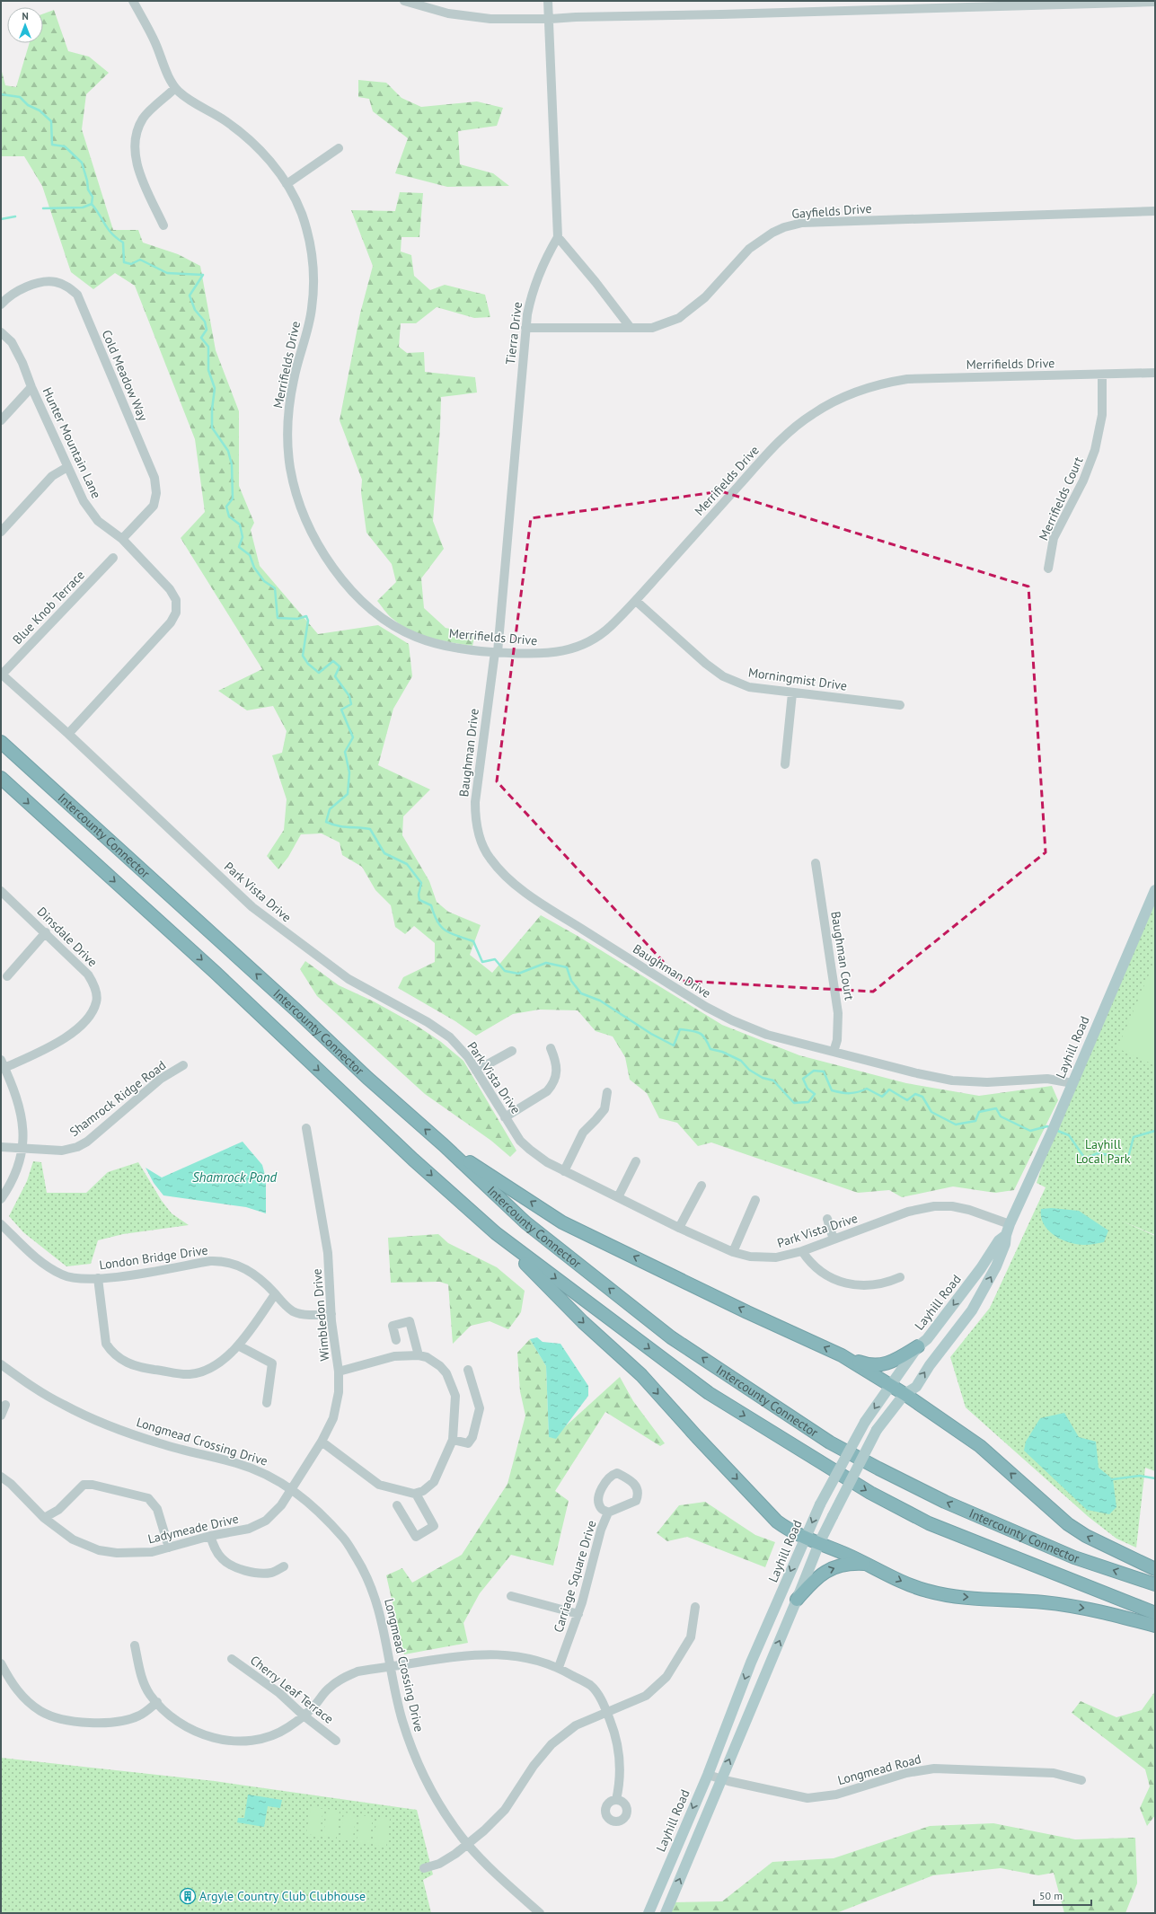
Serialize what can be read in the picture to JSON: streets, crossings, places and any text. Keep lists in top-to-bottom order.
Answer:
{
  "streets": {
    "highway": ["Intercounty Connector"],
    "main road": ["Layhill Road"],
    "street": [
      "Gayfields Drive",
      "Tierra Drive",
      "Merrifields Drive",
      "Cold Meadow Way",
      "Hunter Mountain Lane",
      "Merrifields Court",
      "Blue Knob Terrace",
      "Morningmist Drive",
      "Baughman Drive",
      "Park Vista Drive",
      "Dinsdale Drive",
      "Baughman Court",
      "Shamrock Ridge Road",
      "London Bridge Drive",
      "Wimbledon Drive",
      "Longmead Crossing Drive",
      "Ladymeade Drive",
      "Carriage Square Drive",
      "Cherry Leaf Terrace",
      "Longmead Road"
    ]
  },
  "crossings": [
    ["Gayfields Drive", "Tierra Drive"],
    ["Tierra Drive", "Merrifields Drive"],
    ["Tierra Drive", "Baughman Drive"],
    ["Merrifields Drive", "Merrifields Court"],
    ["Merrifields Drive", "Morningmist Drive"],
    ["Merrifields Drive", "Baughman Drive"],
    ["Cold Meadow Way", "Hunter Mountain Lane"],
    ["Hunter Mountain Lane", "Park Vista Drive"],
    ["Blue Knob Terrace", "Park Vista Drive"],
    ["Baughman Drive", "Baughman Court"],
    ["Baughman Drive", "Layhill Road"],
    ["Park Vista Drive", "Layhill Road"],
    ["Layhill Road", "Longmead Road"],
    ["London Bridge Drive", "Wimbledon Drive"],
    ["Wimbledon Drive", "Longmead Crossing Drive"],
    ["Wimbledon Drive", "Ladymeade Drive"],
    ["Longmead Crossing Drive", "Ladymeade Drive"]
  ],
  "water": ["Shamrock Pond"],
  "parks": ["Layhill Local Park"],
  "places": {
    "building": ["Argyle Country Club Clubhouse"]
  },
  "scale_bar": "50 m",
  "north": "top"
}
